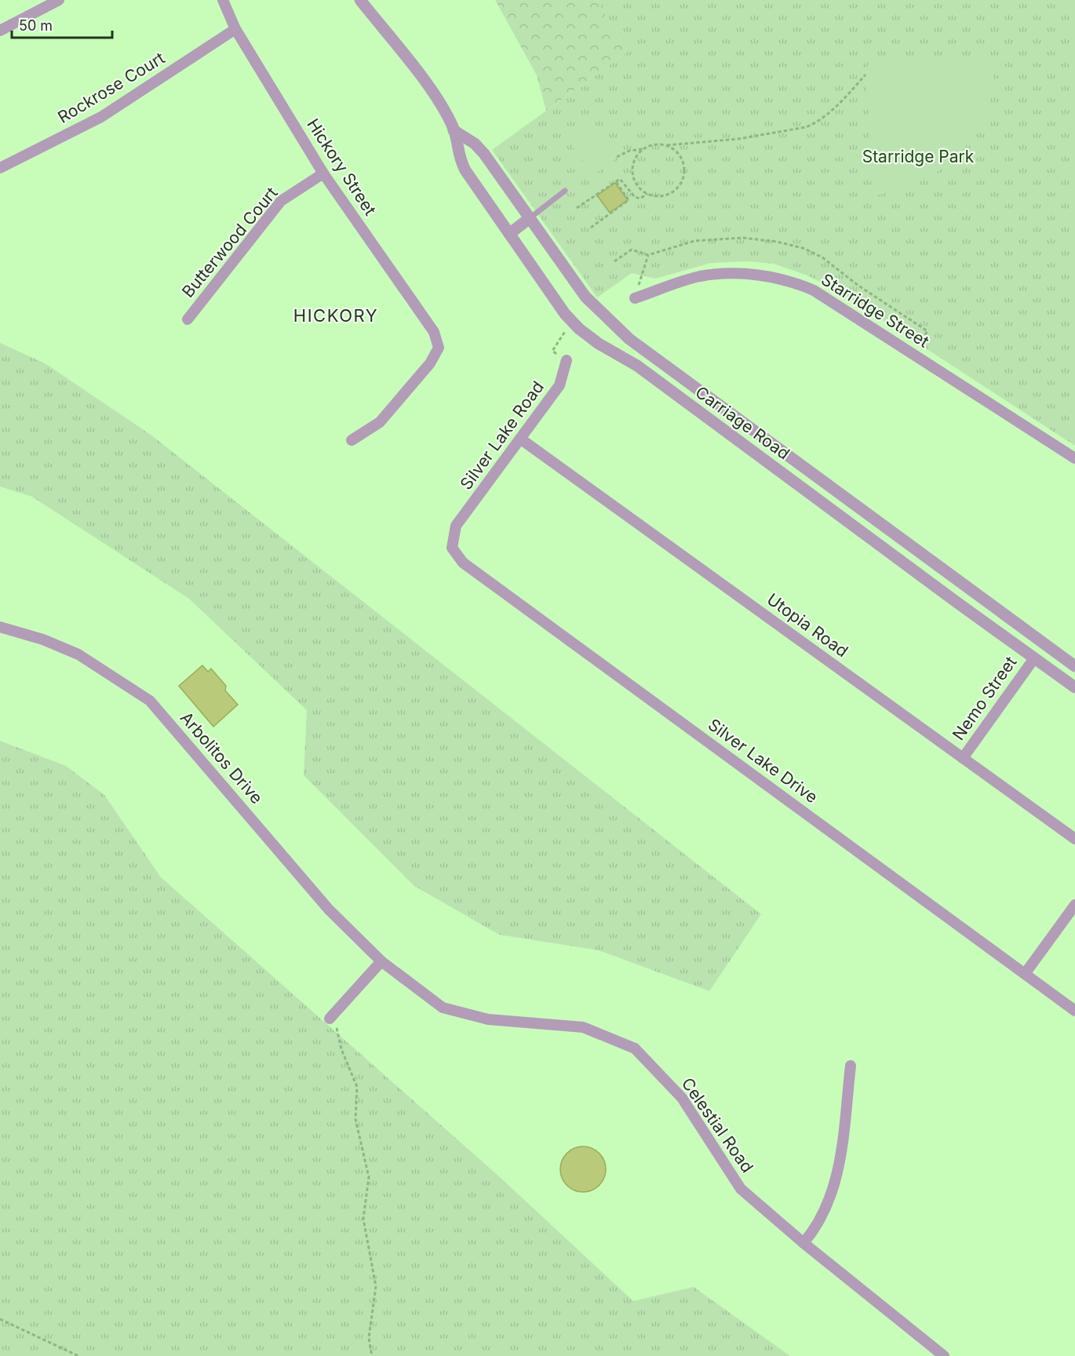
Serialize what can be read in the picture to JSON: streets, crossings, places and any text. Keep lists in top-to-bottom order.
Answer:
{
  "streets": {
    "street": [
      "Rockrose Court",
      "Hickory Street",
      "Butterwood Court",
      "Starridge Street",
      "Carriage Road",
      "Silver Lake Road",
      "Utopia Road",
      "Nemo Street",
      "Arbolitos Drive",
      "Silver Lake Drive",
      "Celestial Road"
    ]
  },
  "crossings": [
    ["Rockrose Court", "Hickory Street"],
    ["Hickory Street", "Butterwood Court"],
    ["Carriage Road", "Nemo Street"],
    ["Silver Lake Road", "Utopia Road"],
    ["Silver Lake Road", "Silver Lake Drive"],
    ["Utopia Road", "Nemo Street"],
    ["Arbolitos Drive", "Celestial Road"]
  ],
  "districts": ["HICKORY"],
  "parks": ["Starridge Park"],
  "scale_bar": "50 m"
}
